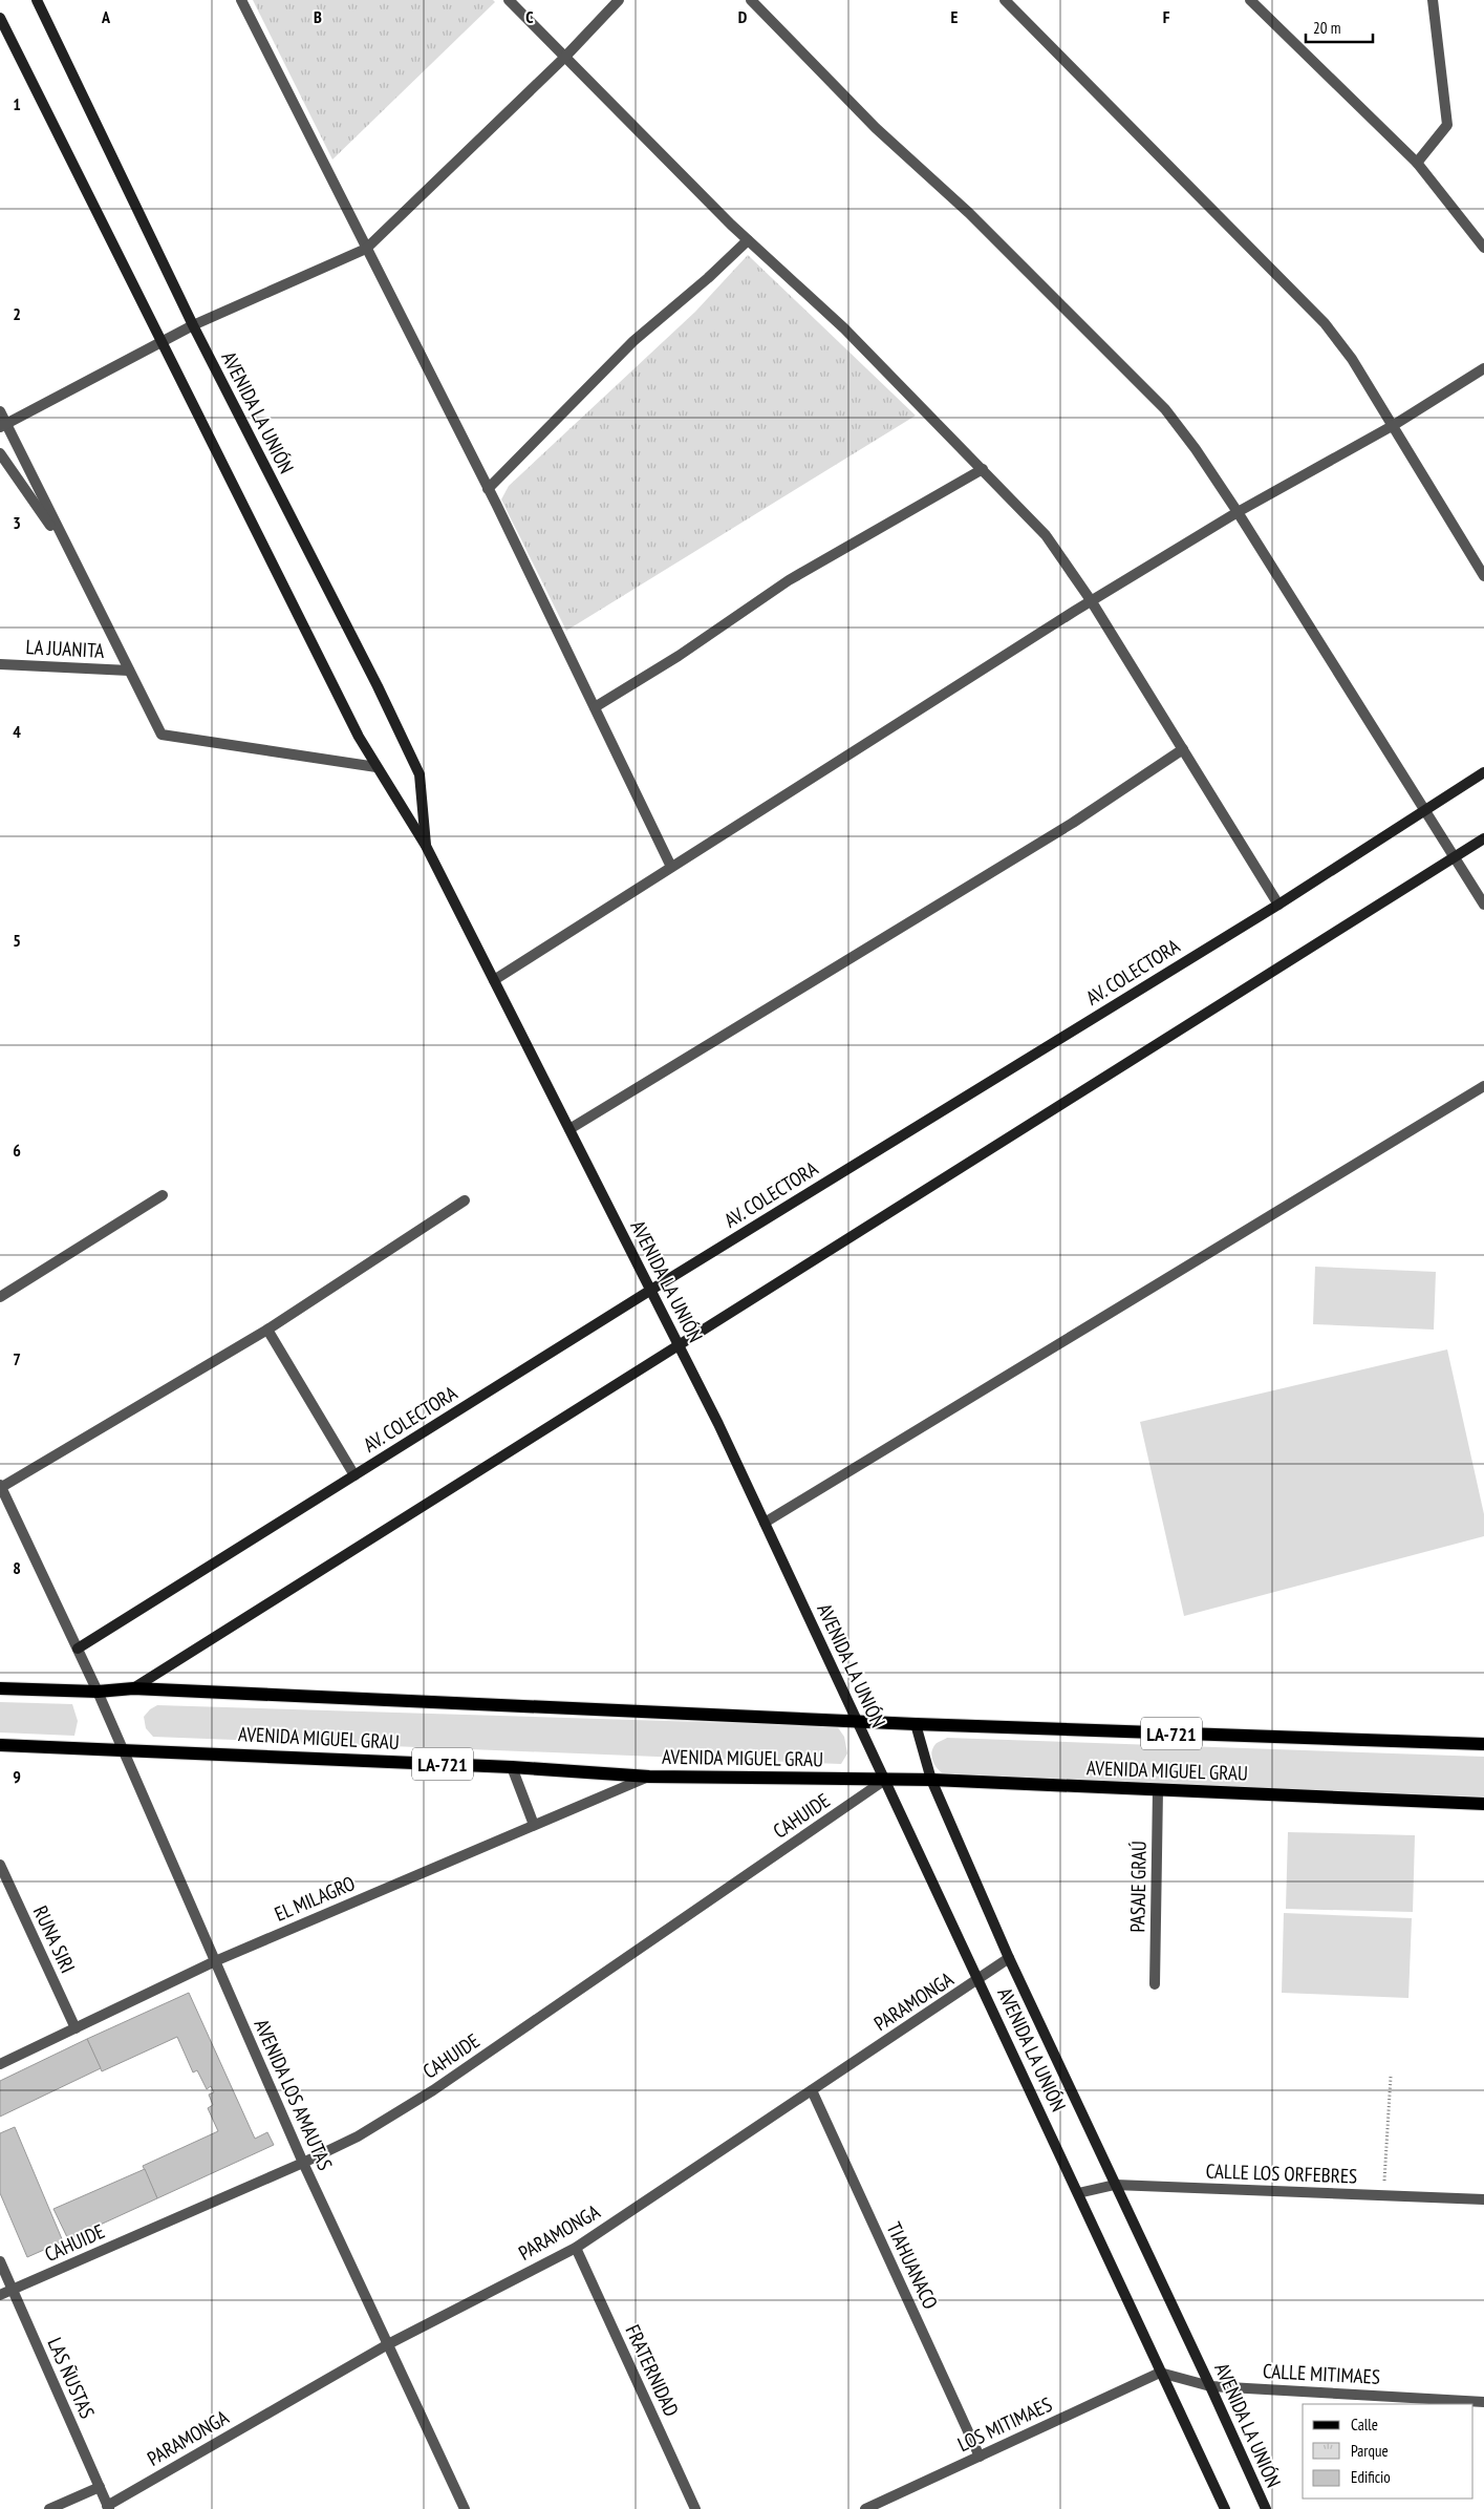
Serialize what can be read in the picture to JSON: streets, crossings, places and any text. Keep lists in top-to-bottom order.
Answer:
{
  "streets": {
    "main road": ["LA-721", "AVENIDA MIGUEL GRAU"],
    "street": [
      "AVENIDA LA UNIÓN",
      "LA JUANITA",
      "AV. COLECTORA",
      "CAHUIDE",
      "PASAJE GRAÚ",
      "EL MILAGRO",
      "RUNA SIRI",
      "PARAMONGA",
      "AVENIDA LOS AMAUTAS",
      "CALLE LOS ORFEBRES",
      "TIAHUANACO",
      "FRATERNIDAD",
      "CALLE MITIMAES",
      "LAS ÑUSTAS",
      "LOS MITIMAES"
    ]
  },
  "crossings": [
    ["AVENIDA LA UNIÓN", "AV. COLECTORA"],
    ["AVENIDA LA UNIÓN", "AVENIDA MIGUEL GRAU"],
    ["AVENIDA LA UNIÓN", "CAHUIDE"],
    ["AVENIDA LA UNIÓN", "PARAMONGA"],
    ["AVENIDA LA UNIÓN", "CALLE LOS ORFEBRES"],
    ["AVENIDA LA UNIÓN", "CALLE MITIMAES"],
    ["AVENIDA LA UNIÓN", "LOS MITIMAES"],
    ["AV. COLECTORA", "AVENIDA LOS AMAUTAS"],
    ["AVENIDA MIGUEL GRAU", "CAHUIDE"],
    ["AVENIDA MIGUEL GRAU", "PASAJE GRAÚ"],
    ["AVENIDA MIGUEL GRAU", "EL MILAGRO"],
    ["AVENIDA MIGUEL GRAU", "AVENIDA LOS AMAUTAS"],
    ["CAHUIDE", "AVENIDA LOS AMAUTAS"],
    ["CAHUIDE", "LAS ÑUSTAS"],
    ["EL MILAGRO", "RUNA SIRI"],
    ["EL MILAGRO", "AVENIDA LOS AMAUTAS"],
    ["PARAMONGA", "AVENIDA LOS AMAUTAS"],
    ["PARAMONGA", "TIAHUANACO"],
    ["PARAMONGA", "FRATERNIDAD"],
    ["PARAMONGA", "LAS ÑUSTAS"],
    ["TIAHUANACO", "LOS MITIMAES"],
    ["CALLE MITIMAES", "LOS MITIMAES"]
  ],
  "legend": ["Calle", "Parque", "Edificio"],
  "scale_bar": "20 m",
  "grid": {
    "columns": [
      "A",
      "B",
      "C",
      "D",
      "E",
      "F"
    ],
    "rows": [
      "1",
      "2",
      "3",
      "4",
      "5",
      "6",
      "7",
      "8",
      "9"
    ]
  }
}
